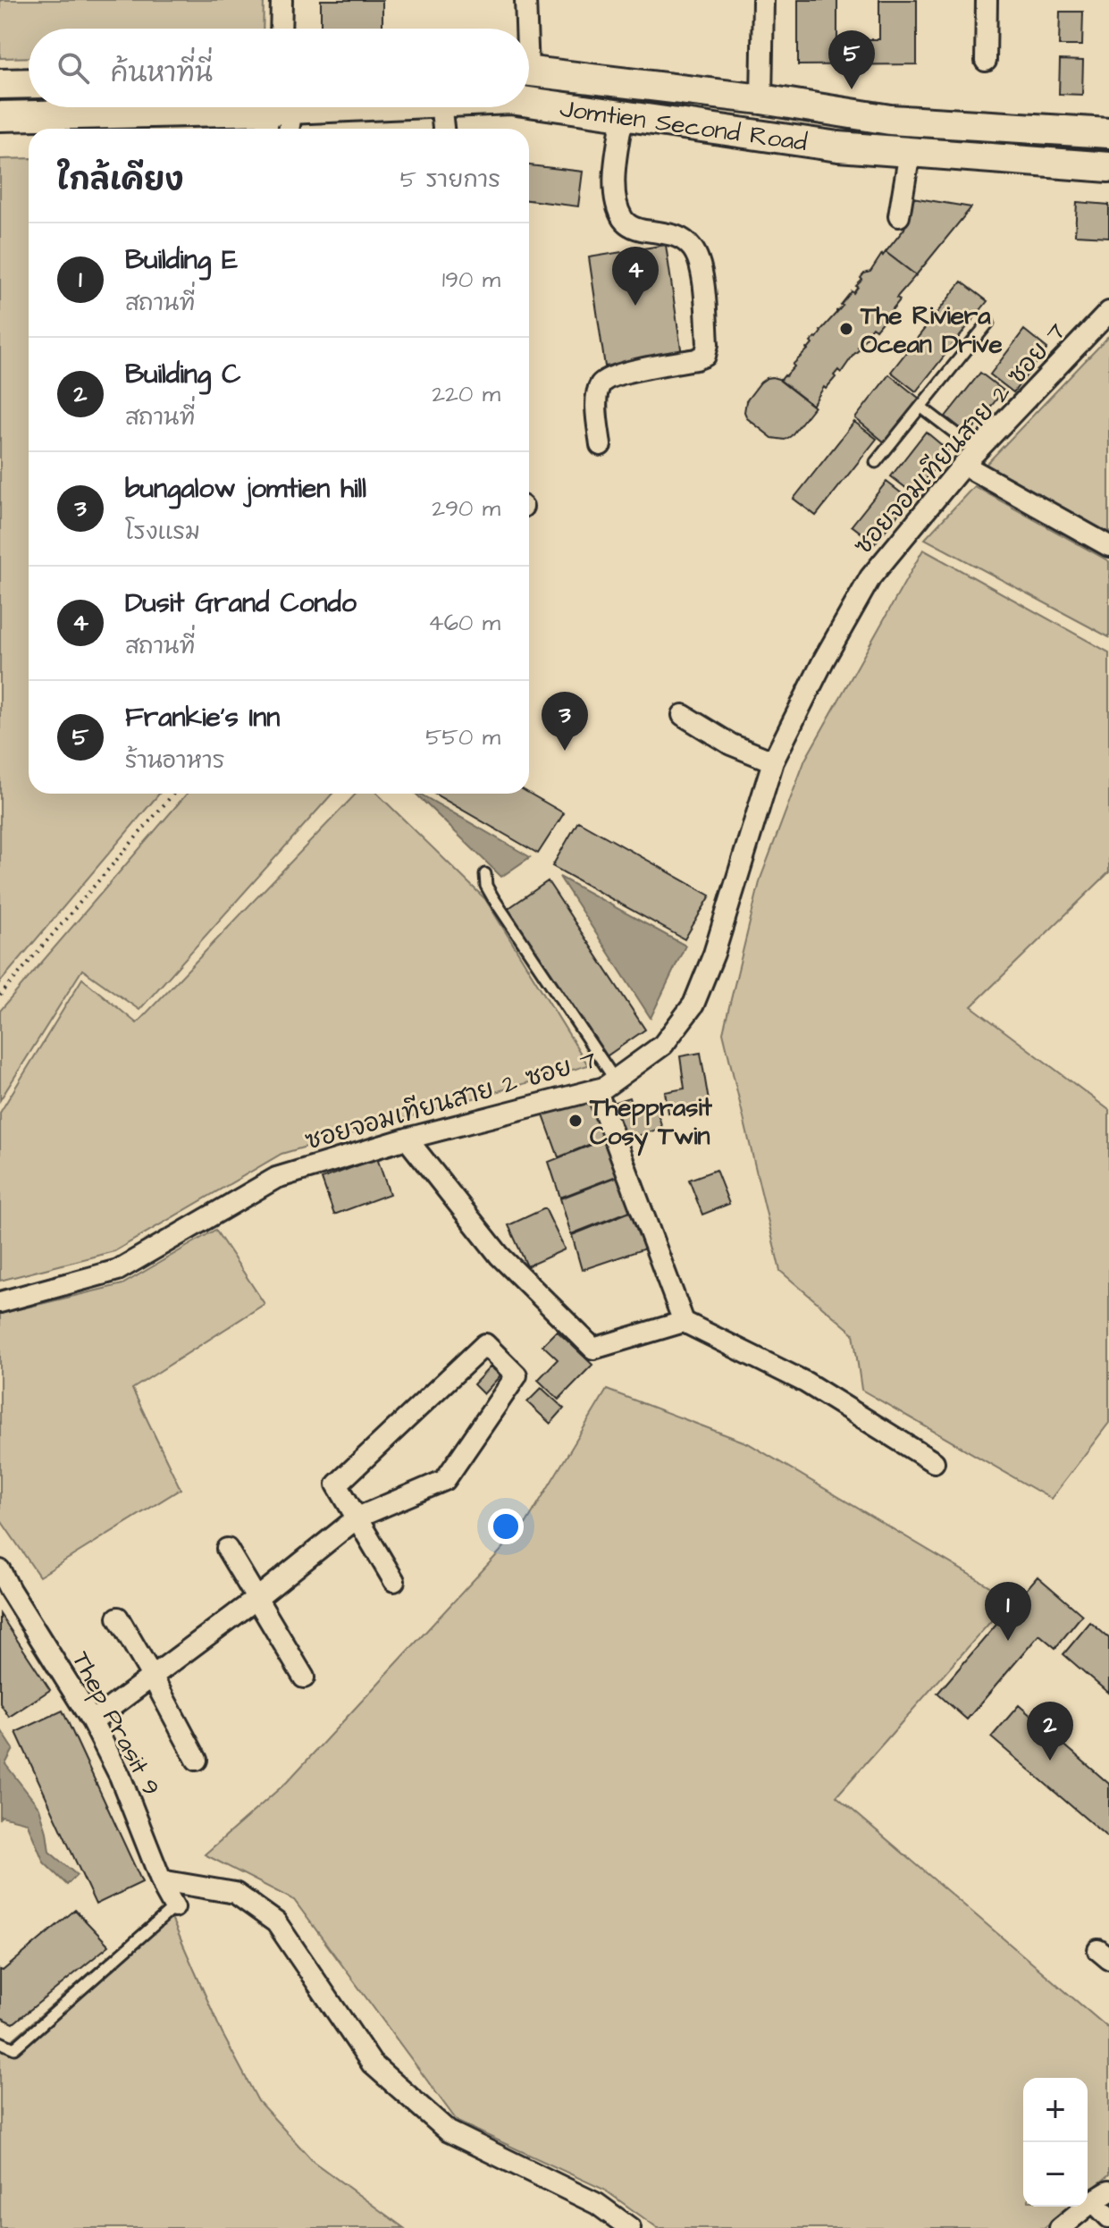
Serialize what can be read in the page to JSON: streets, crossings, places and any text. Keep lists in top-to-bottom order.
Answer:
{
  "streets": {
    "main road": ["Jomtien Second Road"],
    "street": ["ซอยจอมเทียนสาย 2 ซอย 7", "Thep Prasit 9"]
  },
  "places": ["The Riviera Ocean Drive", "Thepprasit Cosy Twin"],
  "page": {
    "search": "ค้นหาที่นี่",
    "pins": [
      "5",
      "4",
      "3",
      "1",
      "2"
    ],
    "heading": ["ใกล้เคียง", "5 รายการ"],
    "list": [
      {
        "mark": "1",
        "name": "Building E",
        "note": "สถานที่",
        "value": "190 m"
      },
      {
        "mark": "2",
        "name": "Building C",
        "note": "สถานที่",
        "value": "220 m"
      },
      {
        "mark": "3",
        "name": "bungalow jomtien hill",
        "note": "โรงแรม",
        "value": "290 m"
      },
      {
        "mark": "4",
        "name": "Dusit Grand Condo",
        "note": "สถานที่",
        "value": "460 m"
      },
      {
        "mark": "5",
        "name": "Frankie's Inn",
        "note": "ร้านอาหาร",
        "value": "550 m"
      }
    ],
    "map_buttons": ["+", "−"]
  }
}
